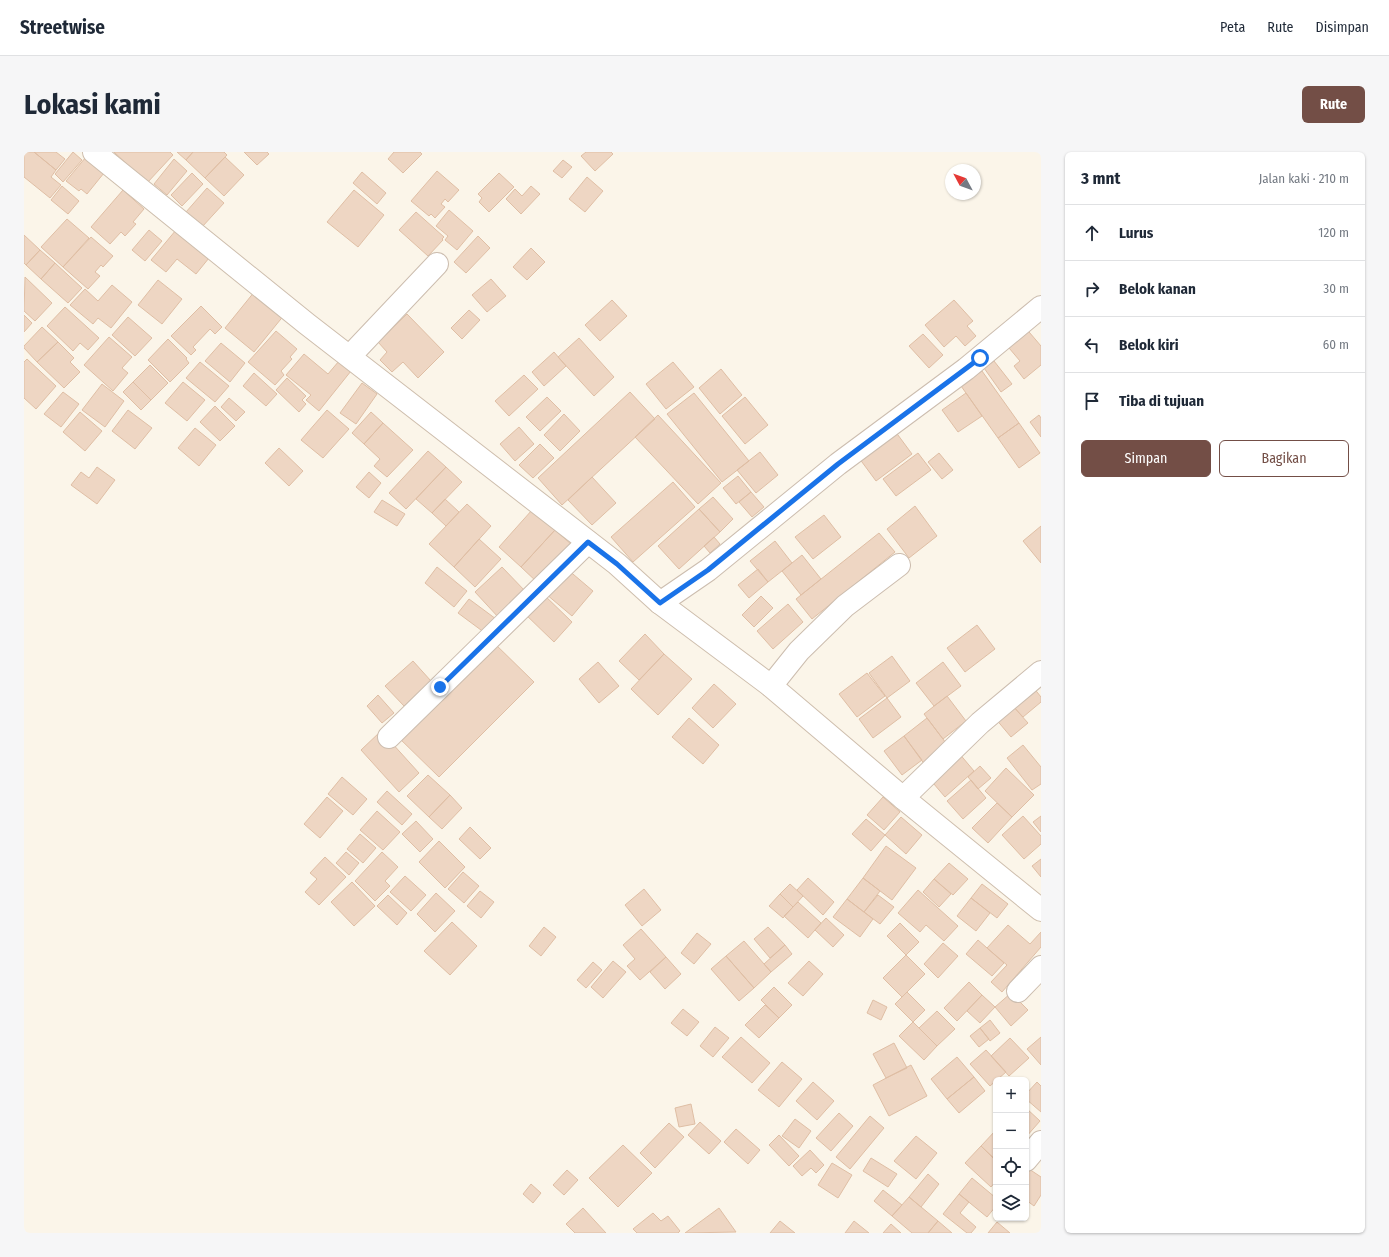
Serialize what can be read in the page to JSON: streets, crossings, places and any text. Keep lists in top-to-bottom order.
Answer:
{
  "north": "top left",
  "page": {
    "header": "Streetwise",
    "nav": ["Peta", "Rute", "Disimpan"],
    "buttons": [
      "Rute",
      ["Simpan", "Bagikan"]
    ],
    "title": "Lokasi kami",
    "heading": ["3 mnt", "Jalan kaki · 210 m"],
    "list": [
      ["Lurus", "120 m"],
      ["Belok kanan", "30 m"],
      ["Belok kiri", "60 m"],
      "Tiba di tujuan"
    ],
    "map_buttons": ["+", "−"]
  }
}
